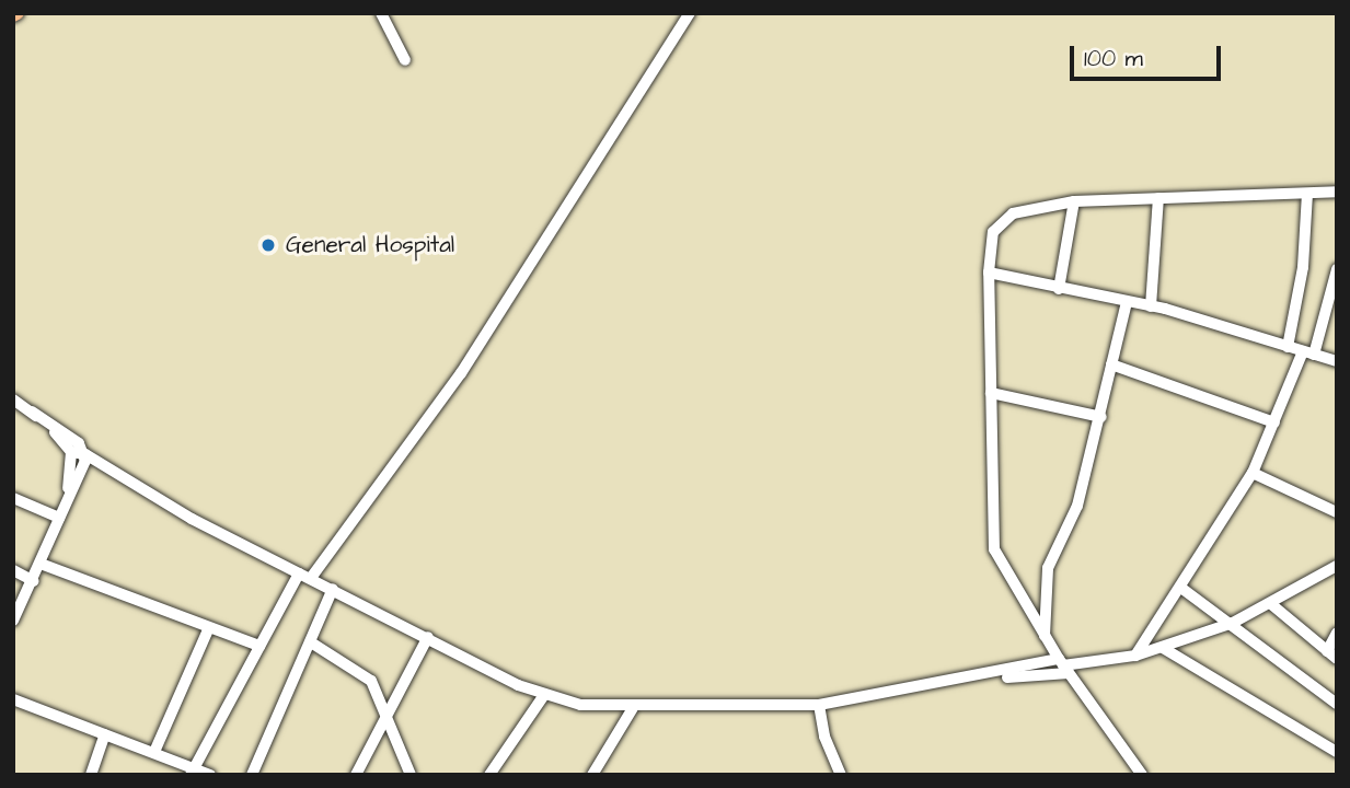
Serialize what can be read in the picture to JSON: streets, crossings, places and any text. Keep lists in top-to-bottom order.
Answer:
{
  "places": ["General Hospital"],
  "scale_bar": "100 m"
}
